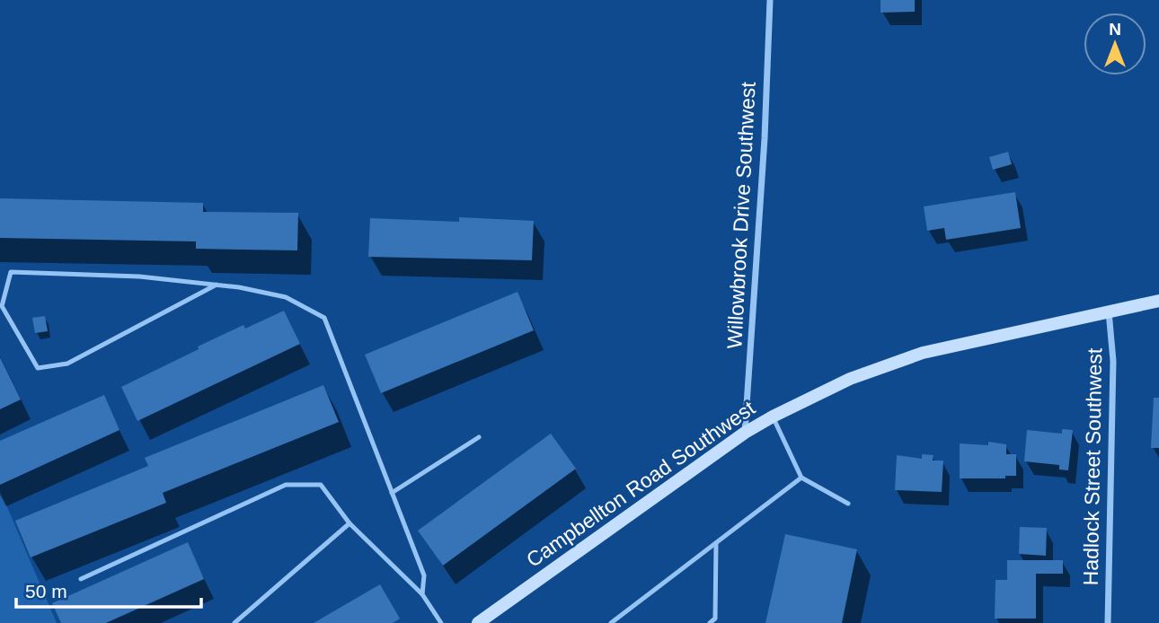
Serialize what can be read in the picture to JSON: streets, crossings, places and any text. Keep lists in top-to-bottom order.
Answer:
{
  "streets": {
    "main road": ["Campbellton Road Southwest"],
    "street": ["Willowbrook Drive Southwest", "Hadlock Street Southwest"]
  },
  "crossings": [
    ["Willowbrook Drive Southwest", "Campbellton Road Southwest"],
    ["Hadlock Street Southwest", "Campbellton Road Southwest"]
  ],
  "scale_bar": "50 m",
  "north": "top"
}
